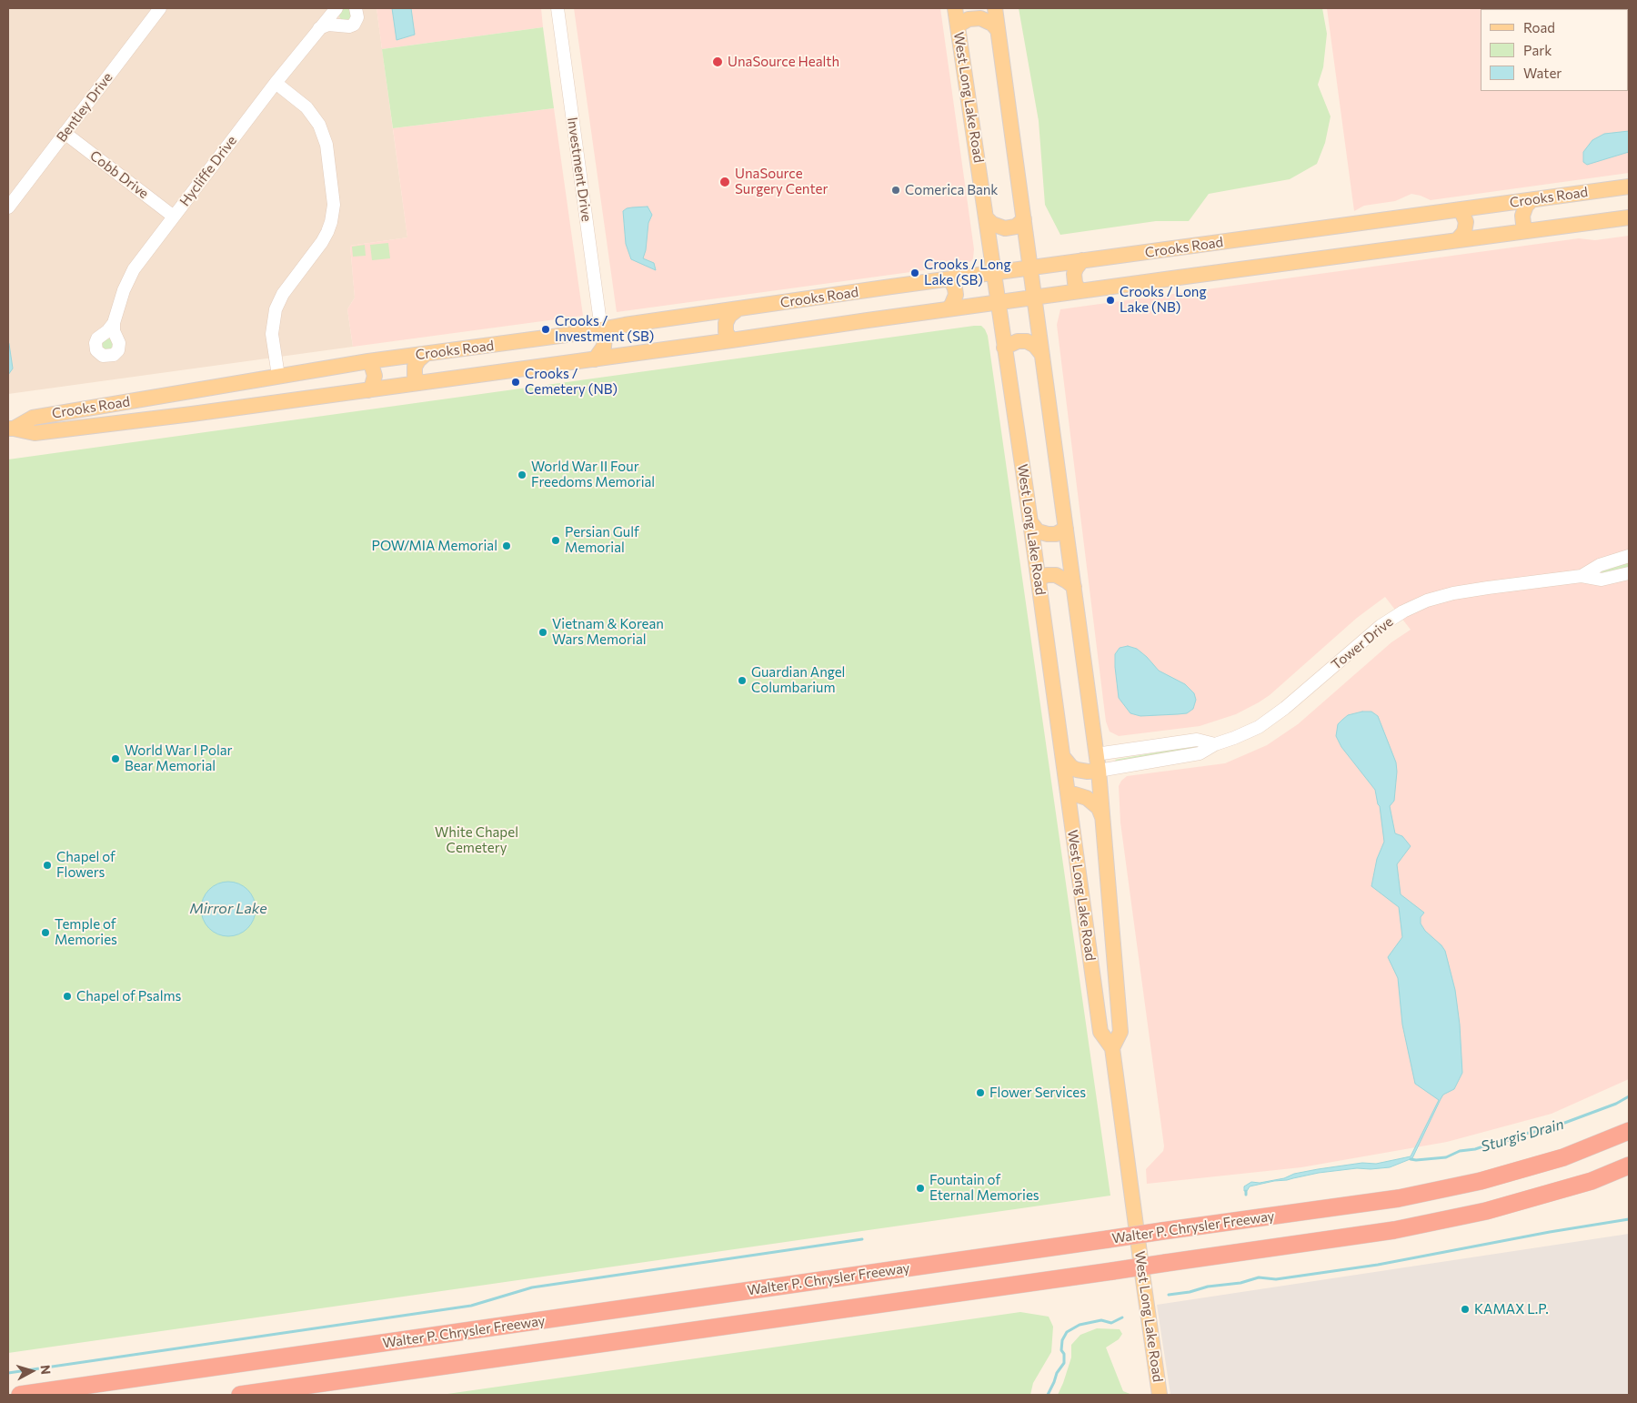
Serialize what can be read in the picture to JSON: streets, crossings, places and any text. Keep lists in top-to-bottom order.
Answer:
{
  "streets": {
    "highway": ["Walter P. Chrysler Freeway"],
    "main road": ["West Long Lake Road", "Crooks Road"],
    "street": [
      "Bentley Drive",
      "Investment Drive",
      "Hycliffe Drive",
      "Cobb Drive",
      "Tower Drive"
    ]
  },
  "crossings": [
    ["West Long Lake Road", "Crooks Road"],
    ["West Long Lake Road", "Tower Drive"],
    ["Bentley Drive", "Cobb Drive"],
    ["Investment Drive", "Crooks Road"],
    ["Hycliffe Drive", "Cobb Drive"]
  ],
  "water": ["Mirror Lake", "Sturgis Drain"],
  "parks": ["White Chapel Cemetery"],
  "places": [
    "UnaSource Health",
    "UnaSource Surgery Center",
    "Comerica Bank",
    "Crooks / Long Lake (SB)",
    "Crooks / Long Lake (NB)",
    "Crooks / Investment (SB)",
    "Crooks / Cemetery (NB)",
    "World War II Four Freedoms Memorial",
    "Persian Gulf Memorial",
    "POW/MIA Memorial",
    "Vietnam & Korean Wars Memorial",
    "Guardian Angel Columbarium",
    "World War I Polar Bear Memorial",
    "Chapel of Flowers",
    "Temple of Memories",
    "Chapel of Psalms",
    "Flower Services",
    "Fountain of Eternal Memories",
    "KAMAX L.P."
  ],
  "legend": ["Road", "Park", "Water"],
  "north": "right"
}
